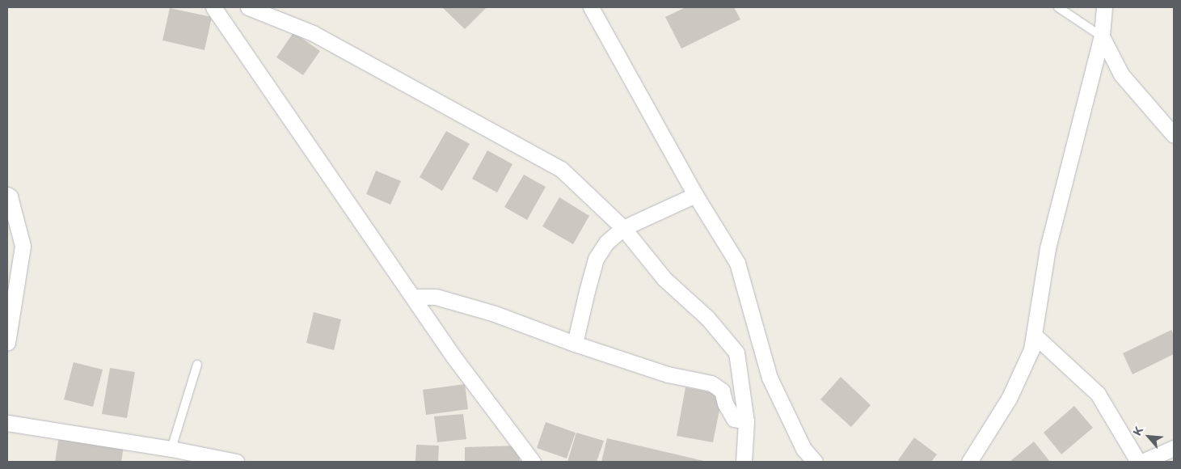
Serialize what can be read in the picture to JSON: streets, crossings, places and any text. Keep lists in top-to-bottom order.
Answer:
{
  "north": "top left"
}
